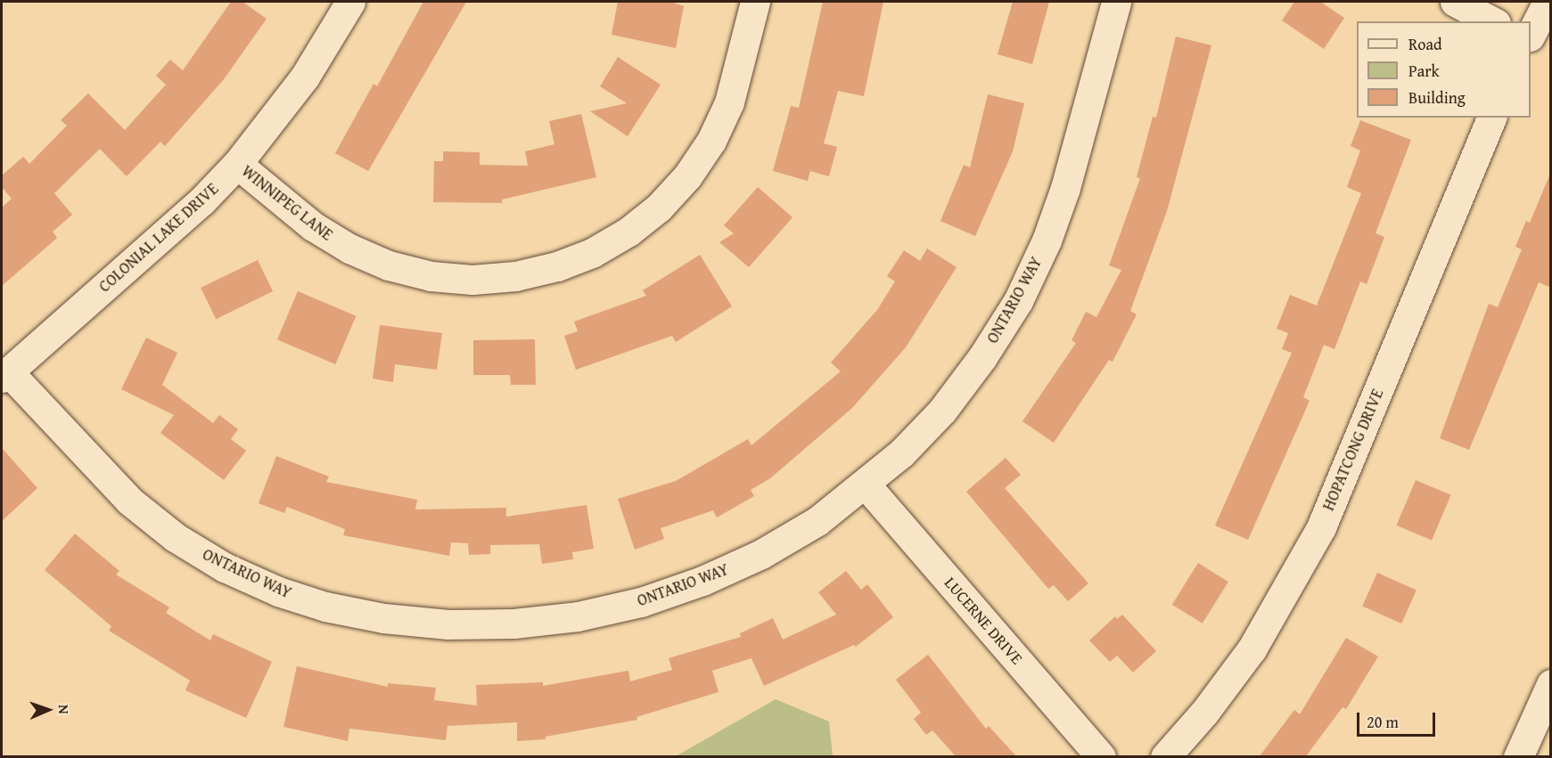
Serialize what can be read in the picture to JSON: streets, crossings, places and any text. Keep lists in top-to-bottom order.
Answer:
{
  "streets": {
    "street": [
      "WINNIPEG LANE",
      "COLONIAL LAKE DRIVE",
      "ONTARIO WAY",
      "HOPATCONG DRIVE",
      "LUCERNE DRIVE"
    ]
  },
  "crossings": [
    ["WINNIPEG LANE", "COLONIAL LAKE DRIVE"],
    ["COLONIAL LAKE DRIVE", "ONTARIO WAY"],
    ["ONTARIO WAY", "LUCERNE DRIVE"]
  ],
  "legend": ["Road", "Park", "Building"],
  "scale_bar": "20 m",
  "north": "right"
}
